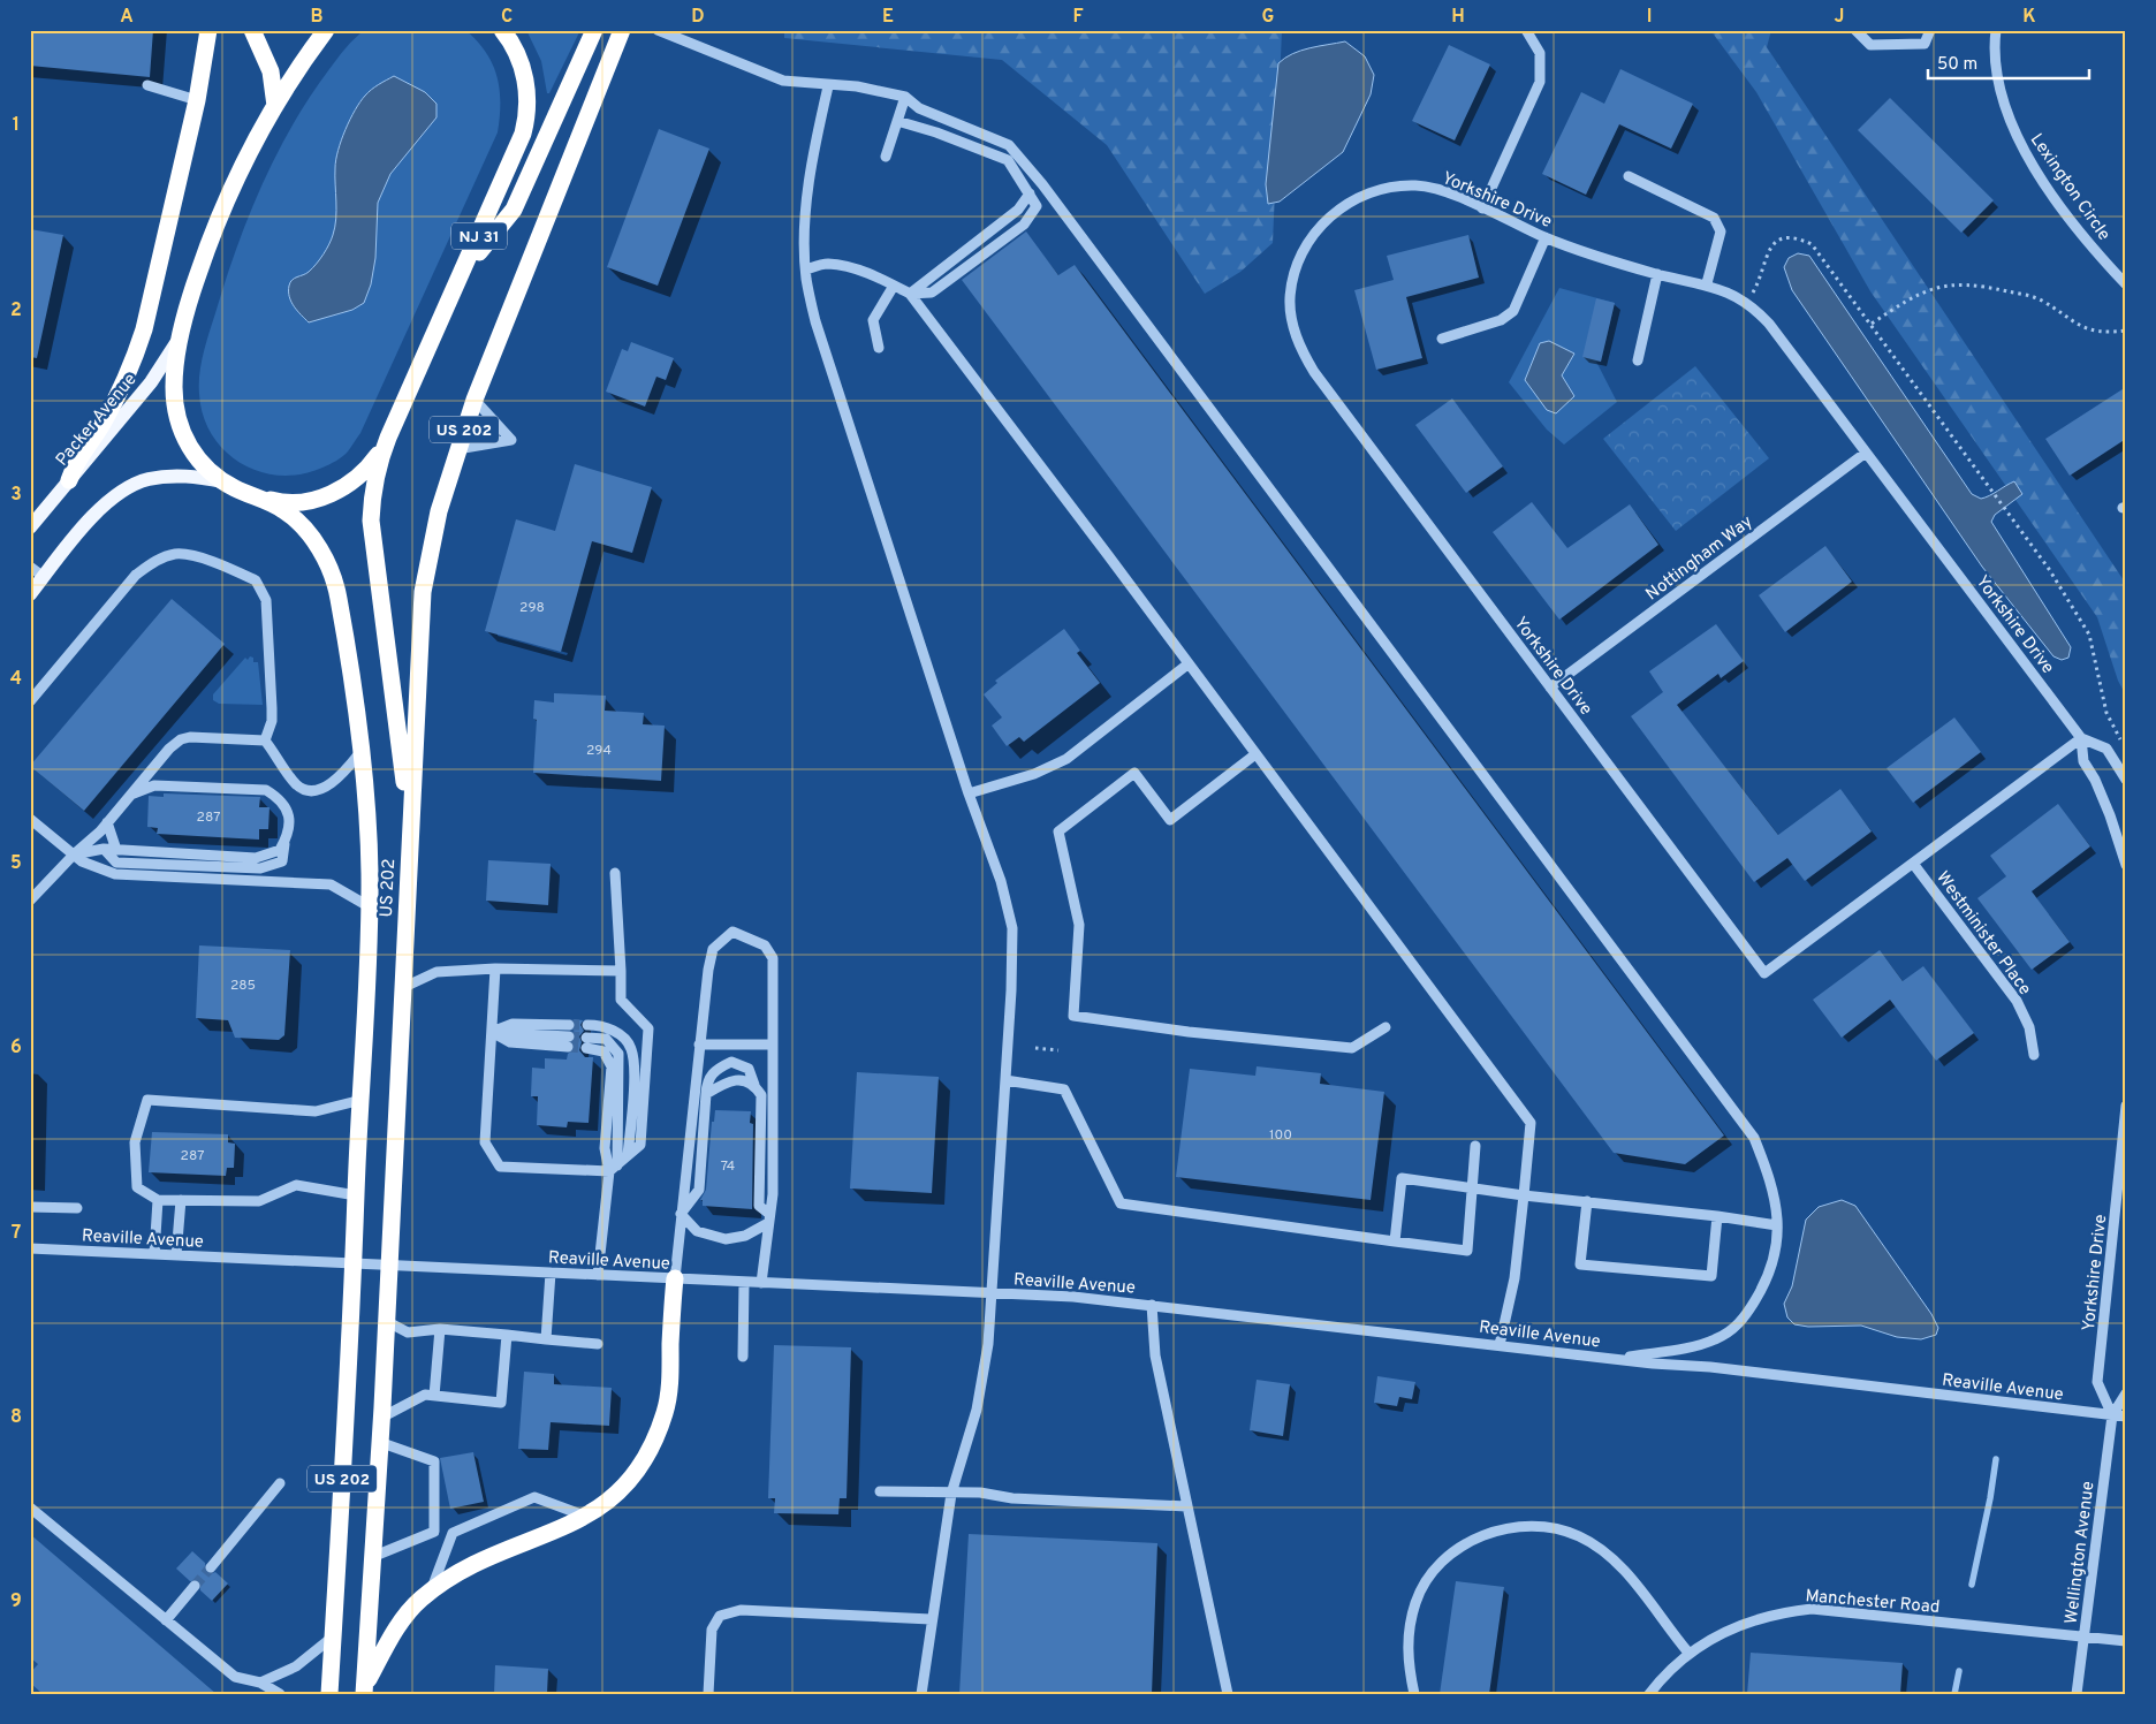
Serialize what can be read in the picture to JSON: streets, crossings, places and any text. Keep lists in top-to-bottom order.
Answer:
{
  "streets": {
    "highway": ["NJ 31", "US 202"],
    "main road": ["Packer Avenue"],
    "street": [
      "Lexington Circle",
      "Yorkshire Drive",
      "Nottingham Way",
      "Westminister Place",
      "Reaville Avenue",
      "Wellington Avenue",
      "Manchester Road"
    ]
  },
  "crossings": [
    ["Yorkshire Drive", "Nottingham Way"],
    ["Yorkshire Drive", "Westminister Place"],
    ["Yorkshire Drive", "Reaville Avenue"],
    ["Yorkshire Drive", "Wellington Avenue"],
    ["NJ 31", "US 202"],
    ["Packer Avenue", "US 202"],
    ["US 202", "Reaville Avenue"],
    ["Reaville Avenue", "Wellington Avenue"],
    ["Wellington Avenue", "Manchester Road"]
  ],
  "house_numbers": [
    "298",
    "294",
    "287",
    "285",
    "100",
    "287",
    "74"
  ],
  "scale_bar": "50 m",
  "grid": {
    "columns": [
      "A",
      "B",
      "C",
      "D",
      "E",
      "F",
      "G",
      "H",
      "I",
      "J",
      "K"
    ],
    "rows": [
      "1",
      "2",
      "3",
      "4",
      "5",
      "6",
      "7",
      "8",
      "9"
    ]
  }
}
